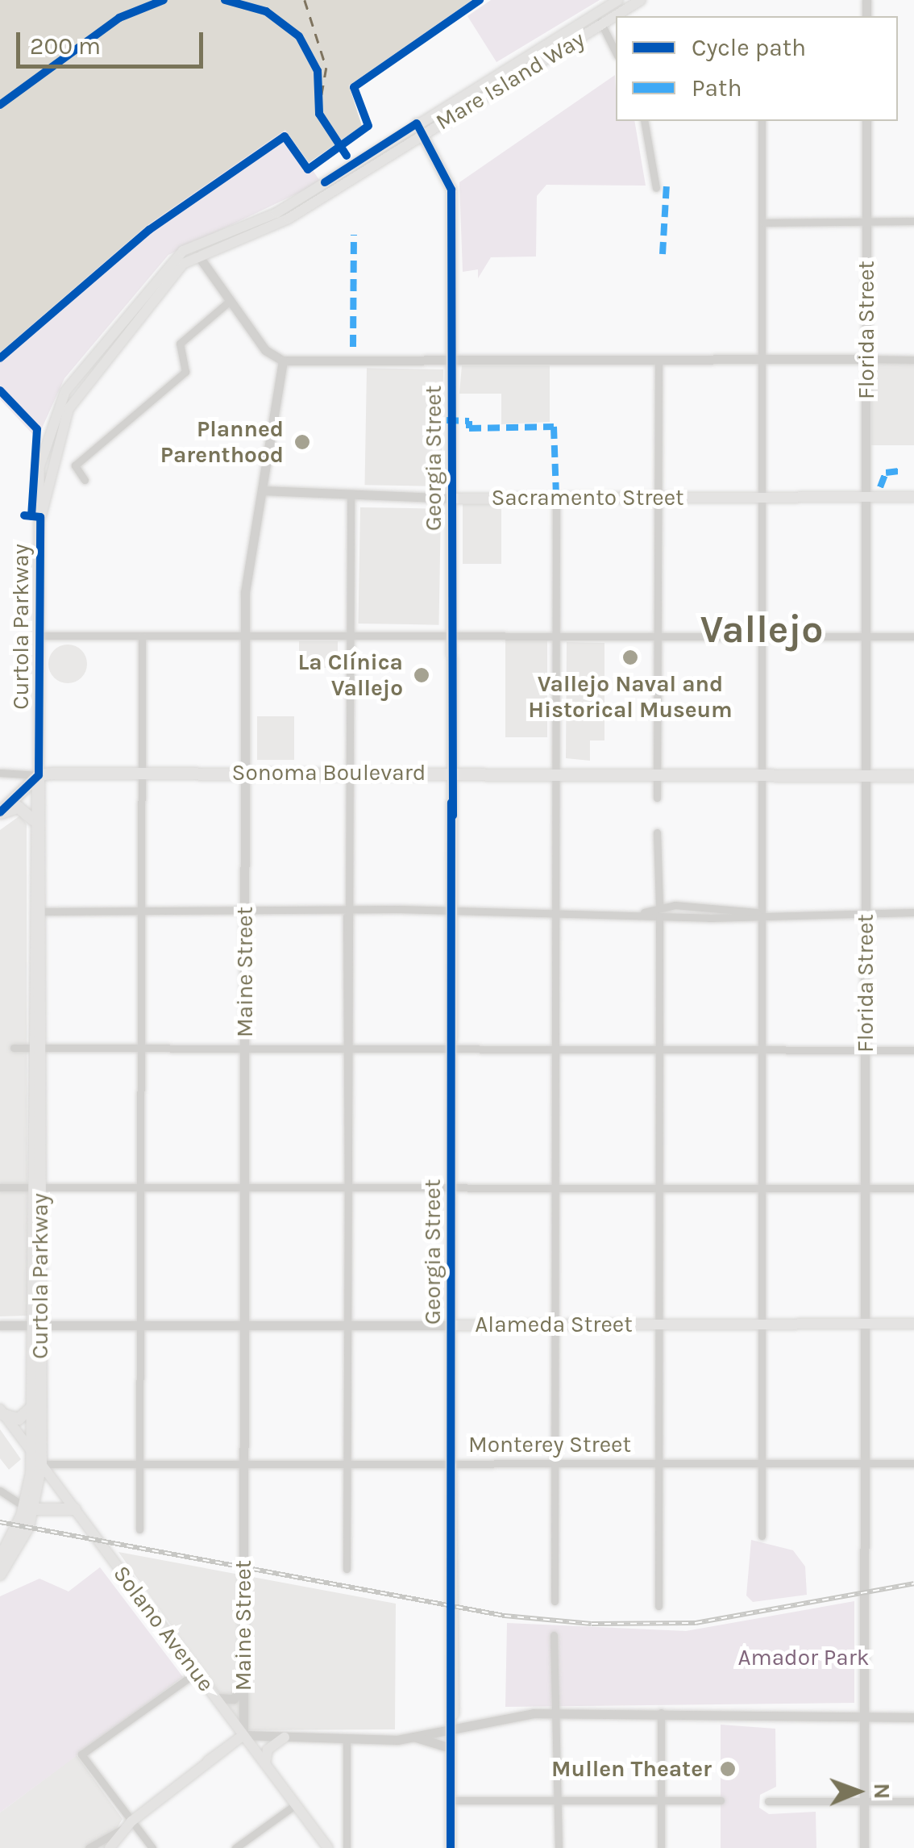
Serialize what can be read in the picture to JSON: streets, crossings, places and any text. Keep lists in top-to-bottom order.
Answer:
{
  "streets": {
    "main road": [
      "Mare Island Way",
      "Georgia Street",
      "Sacramento Street",
      "Curtola Parkway",
      "Sonoma Boulevard",
      "Alameda Street",
      "Solano Avenue"
    ],
    "street": ["Florida Street", "Maine Street", "Monterey Street"]
  },
  "crossings": [
    ["Mare Island Way", "Georgia Street"],
    ["Mare Island Way", "Curtola Parkway"],
    ["Florida Street", "Sacramento Street"],
    ["Florida Street", "Sonoma Boulevard"],
    ["Florida Street", "Alameda Street"],
    ["Florida Street", "Monterey Street"],
    ["Georgia Street", "Sacramento Street"],
    ["Georgia Street", "Sonoma Boulevard"],
    ["Georgia Street", "Alameda Street"],
    ["Georgia Street", "Monterey Street"],
    ["Sacramento Street", "Maine Street"],
    ["Curtola Parkway", "Sonoma Boulevard"],
    ["Curtola Parkway", "Alameda Street"],
    ["Curtola Parkway", "Monterey Street"],
    ["Curtola Parkway", "Solano Avenue"],
    ["Sonoma Boulevard", "Maine Street"],
    ["Maine Street", "Alameda Street"],
    ["Maine Street", "Monterey Street"],
    ["Maine Street", "Solano Avenue"],
    ["Monterey Street", "Solano Avenue"]
  ],
  "districts": ["Vallejo"],
  "parks": ["Amador Park"],
  "places": [
    "Planned Parenthood",
    "Vallejo Naval and Historical Museum",
    "La Clínica Vallejo",
    "Mullen Theater"
  ],
  "legend": ["Cycle path", "Path"],
  "scale_bar": "200 m",
  "north": "right"
}
